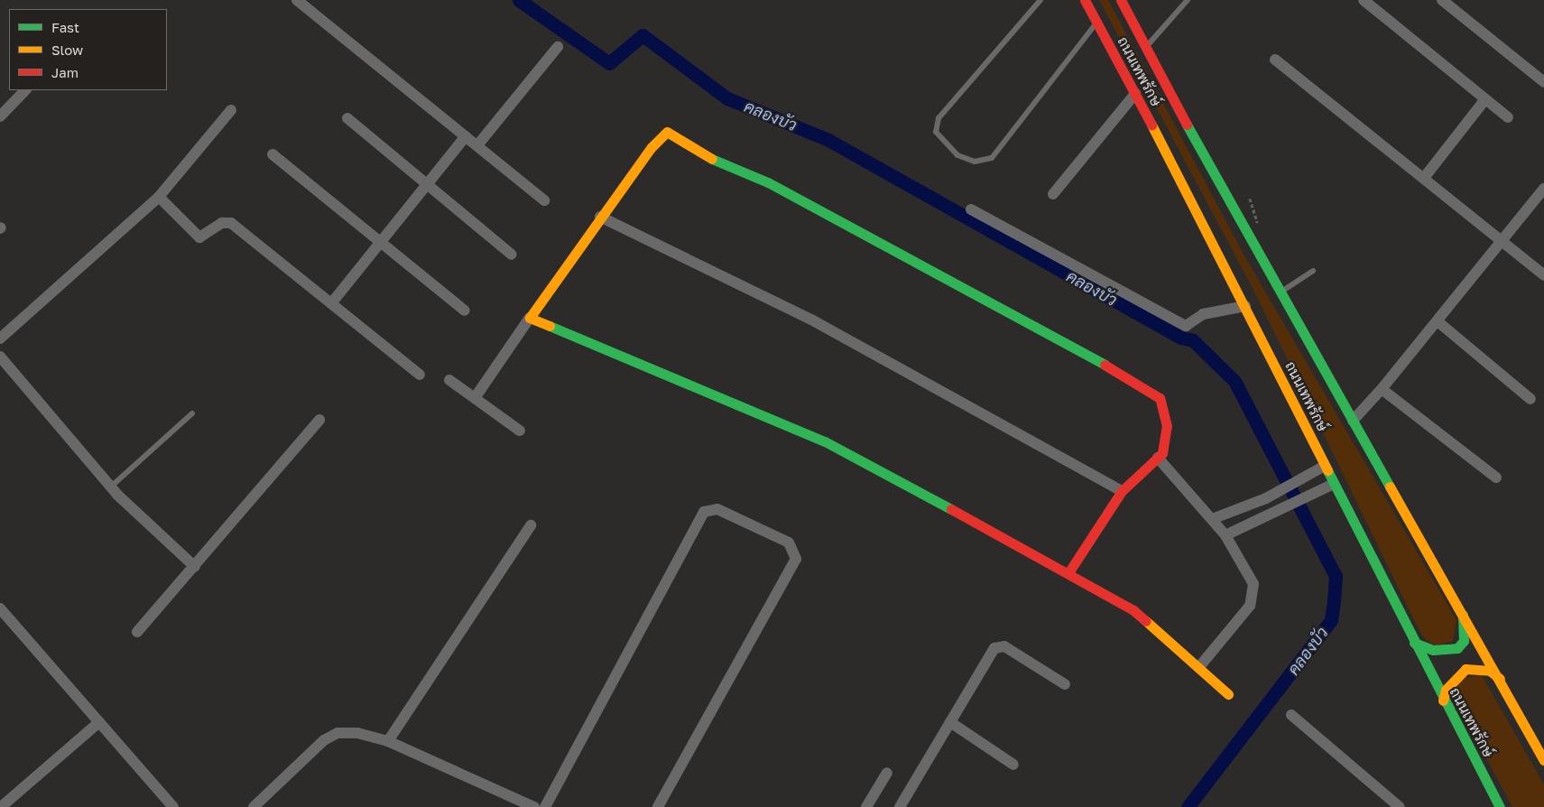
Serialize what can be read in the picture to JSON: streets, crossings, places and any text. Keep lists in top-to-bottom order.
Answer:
{
  "streets": {
    "main road": ["ถนนเทพรักษ์"]
  },
  "water": ["คลองบัว"],
  "legend": ["Fast", "Slow", "Jam"]
}
